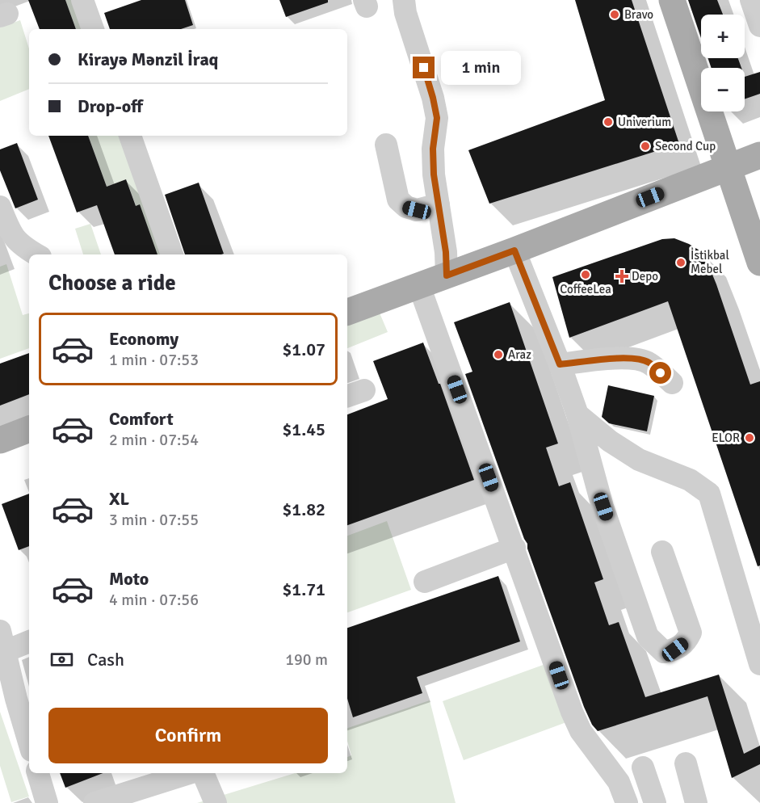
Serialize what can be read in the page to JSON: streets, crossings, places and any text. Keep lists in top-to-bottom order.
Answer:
{
  "places": {
    "other": [
      "Bravo",
      "Univerium",
      "Second Cup",
      "İstikbal Mebel",
      "CoffeeLea",
      "Araz",
      "ELOR"
    ],
    "health": ["Depo"]
  },
  "page": {
    "map_buttons": ["+", "−"],
    "banner": ["Kirayə Mənzil İraq", "Drop-off"],
    "bubble": "1 min",
    "heading": "Choose a ride",
    "list": [
      {
        "name": "Economy",
        "note": "1 min · 07:53",
        "value": "$1.07"
      },
      {
        "name": "Comfort",
        "note": "2 min · 07:54",
        "value": "$1.45"
      },
      {
        "name": "XL",
        "note": "3 min · 07:55",
        "value": "$1.82"
      },
      {
        "name": "Moto",
        "note": "4 min · 07:56",
        "value": "$1.71"
      }
    ],
    "pay": ["Cash", "190 m"],
    "buttons": "Confirm"
  }
}
